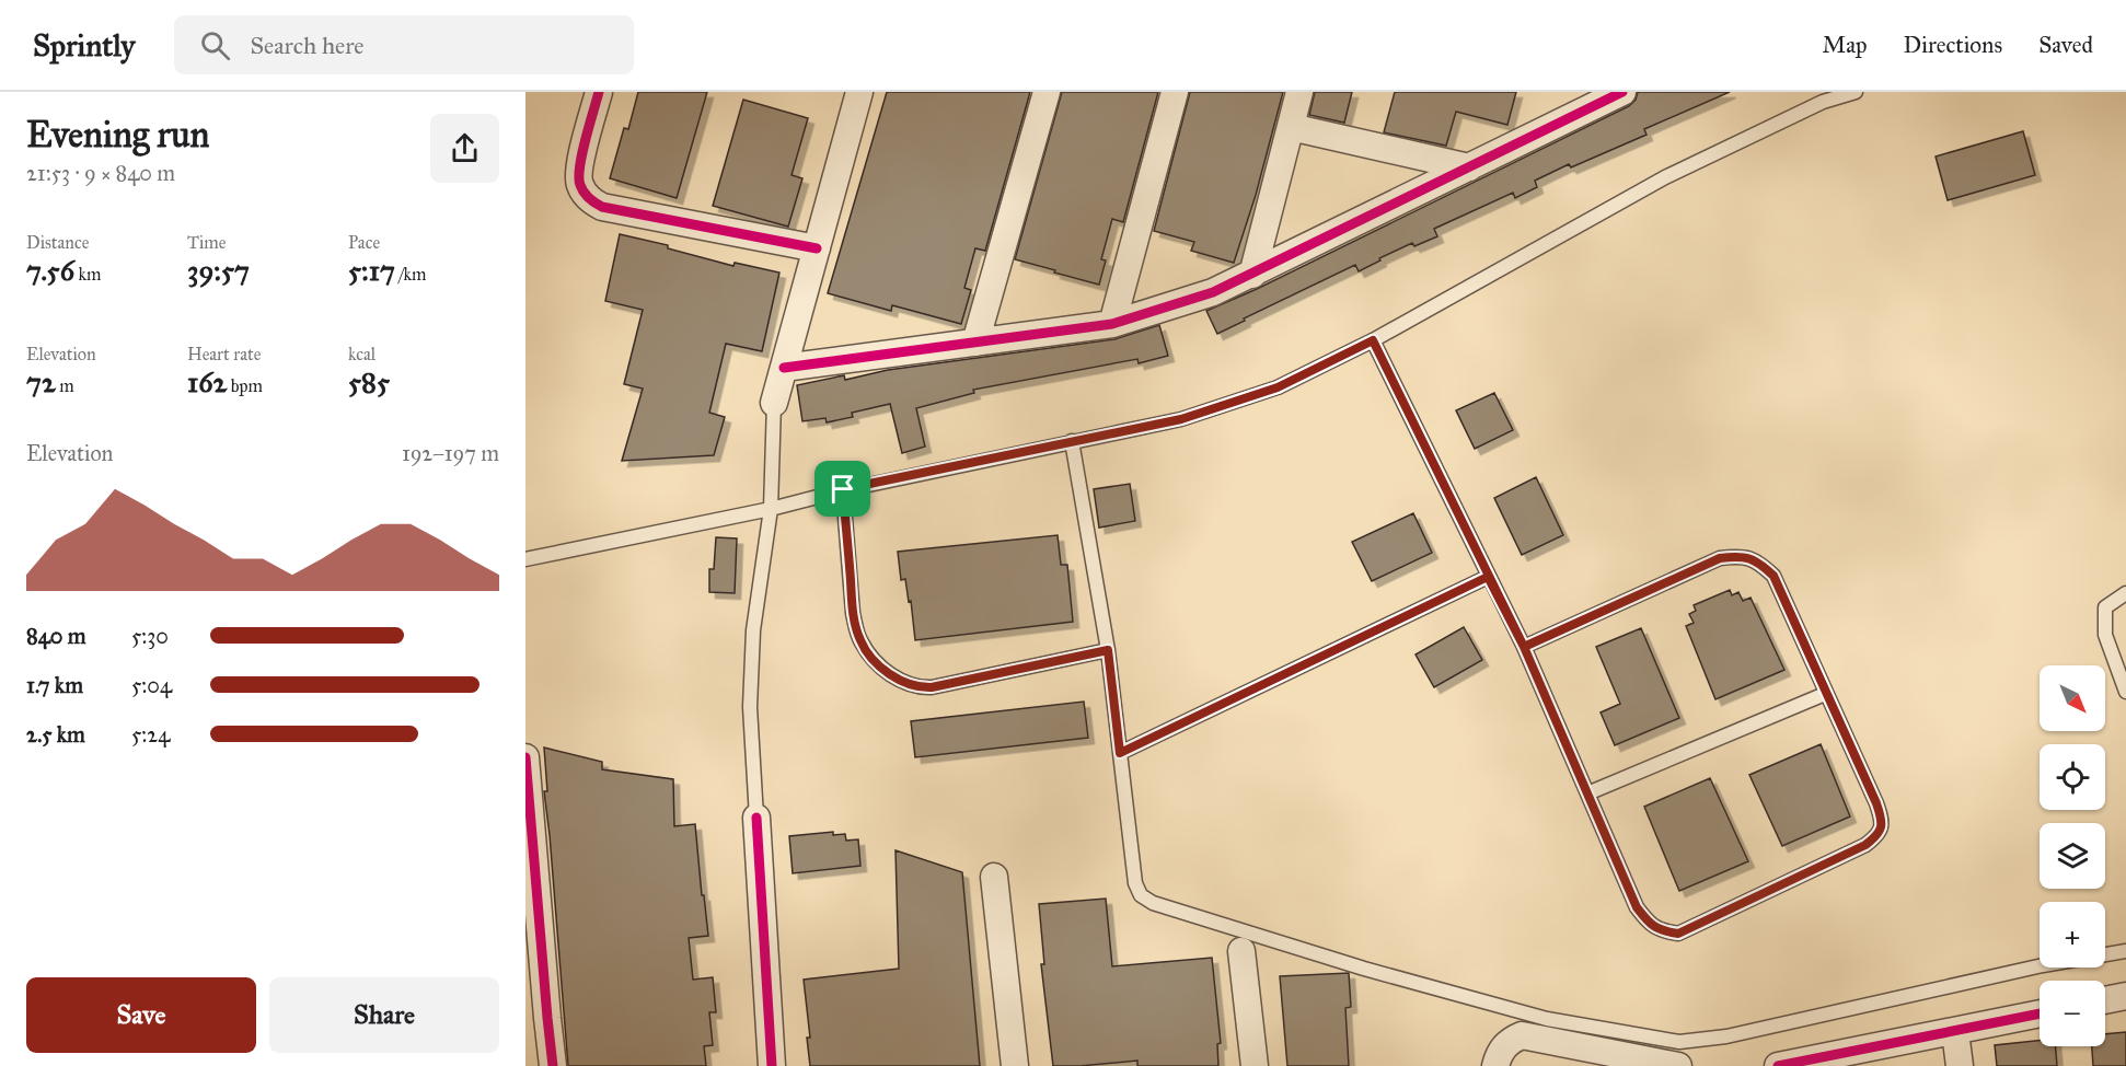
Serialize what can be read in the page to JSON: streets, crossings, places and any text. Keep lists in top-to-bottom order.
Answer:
{
  "north": "bottom right",
  "page": {
    "header": "Sprintly",
    "search": "Search here",
    "nav": ["Map", "Directions", "Saved"],
    "heading": ["Evening run", "21:53 · 9 × 840 m"],
    "stats": [
      ["Distance", "7.56 km"],
      ["Time", "39:57"],
      ["Pace", "5:17 /km"],
      ["Elevation", "72 m"],
      ["Heart rate", "162 bpm"],
      ["kcal", "585"]
    ],
    "chart": ["Elevation", "192–197 m"],
    "list": [
      {
        "name": "840 m",
        "note": "5:30"
      },
      {
        "name": "1.7 km",
        "note": "5:04"
      },
      {
        "name": "2.5 km",
        "note": "5:24"
      }
    ],
    "map_buttons": ["+", "−"],
    "buttons": ["Save", "Share"]
  }
}
